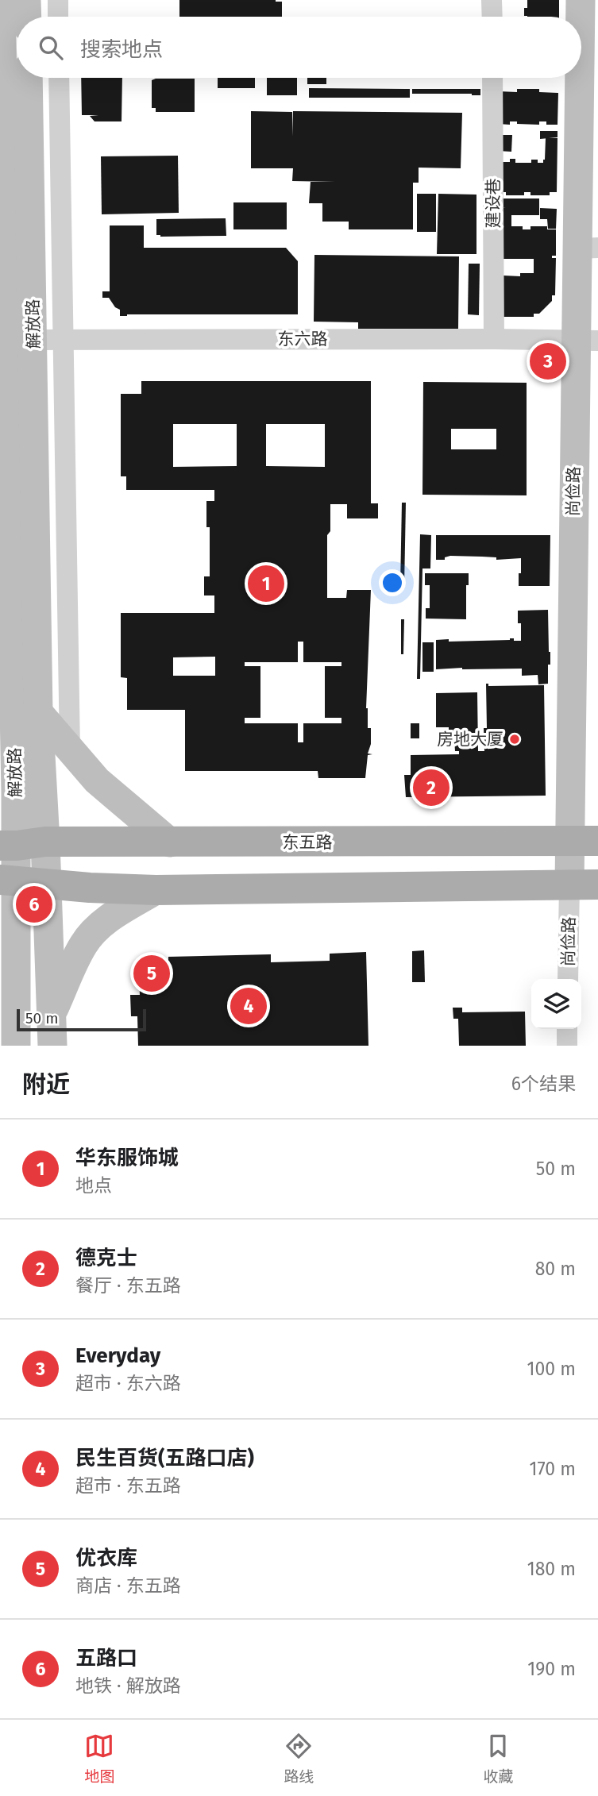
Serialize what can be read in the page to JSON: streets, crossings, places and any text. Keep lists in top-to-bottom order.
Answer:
{
  "streets": {
    "main road": ["解放路", "尚俭路", "东五路"],
    "street": ["建设巷", "东六路"]
  },
  "crossings": [
    ["建设巷", "东六路"],
    ["解放路", "东六路"],
    ["解放路", "东五路"],
    ["东六路", "尚俭路"],
    ["尚俭路", "东五路"]
  ],
  "places": ["房地大厦"],
  "scale_bar": "50 m",
  "page": {
    "search": "搜索地点",
    "pins": [
      "3",
      "1",
      "2",
      "6",
      "5",
      "4"
    ],
    "scale": "50 m",
    "heading": ["附近", "6个结果"],
    "list": [
      {
        "mark": "1",
        "name": "华东服饰城",
        "note": "地点",
        "value": "50 m"
      },
      {
        "mark": "2",
        "name": "德克士",
        "note": "餐厅 · 东五路",
        "value": "80 m"
      },
      {
        "mark": "3",
        "name": "Everyday",
        "note": "超市 · 东六路",
        "value": "100 m"
      },
      {
        "mark": "4",
        "name": "民生百货(五路口店)",
        "note": "超市 · 东五路",
        "value": "170 m"
      },
      {
        "mark": "5",
        "name": "优衣库",
        "note": "商店 · 东五路",
        "value": "180 m"
      },
      {
        "mark": "6",
        "name": "五路口",
        "note": "地铁 · 解放路",
        "value": "190 m"
      }
    ],
    "nav": ["地图", "路线", "收藏"]
  }
}
